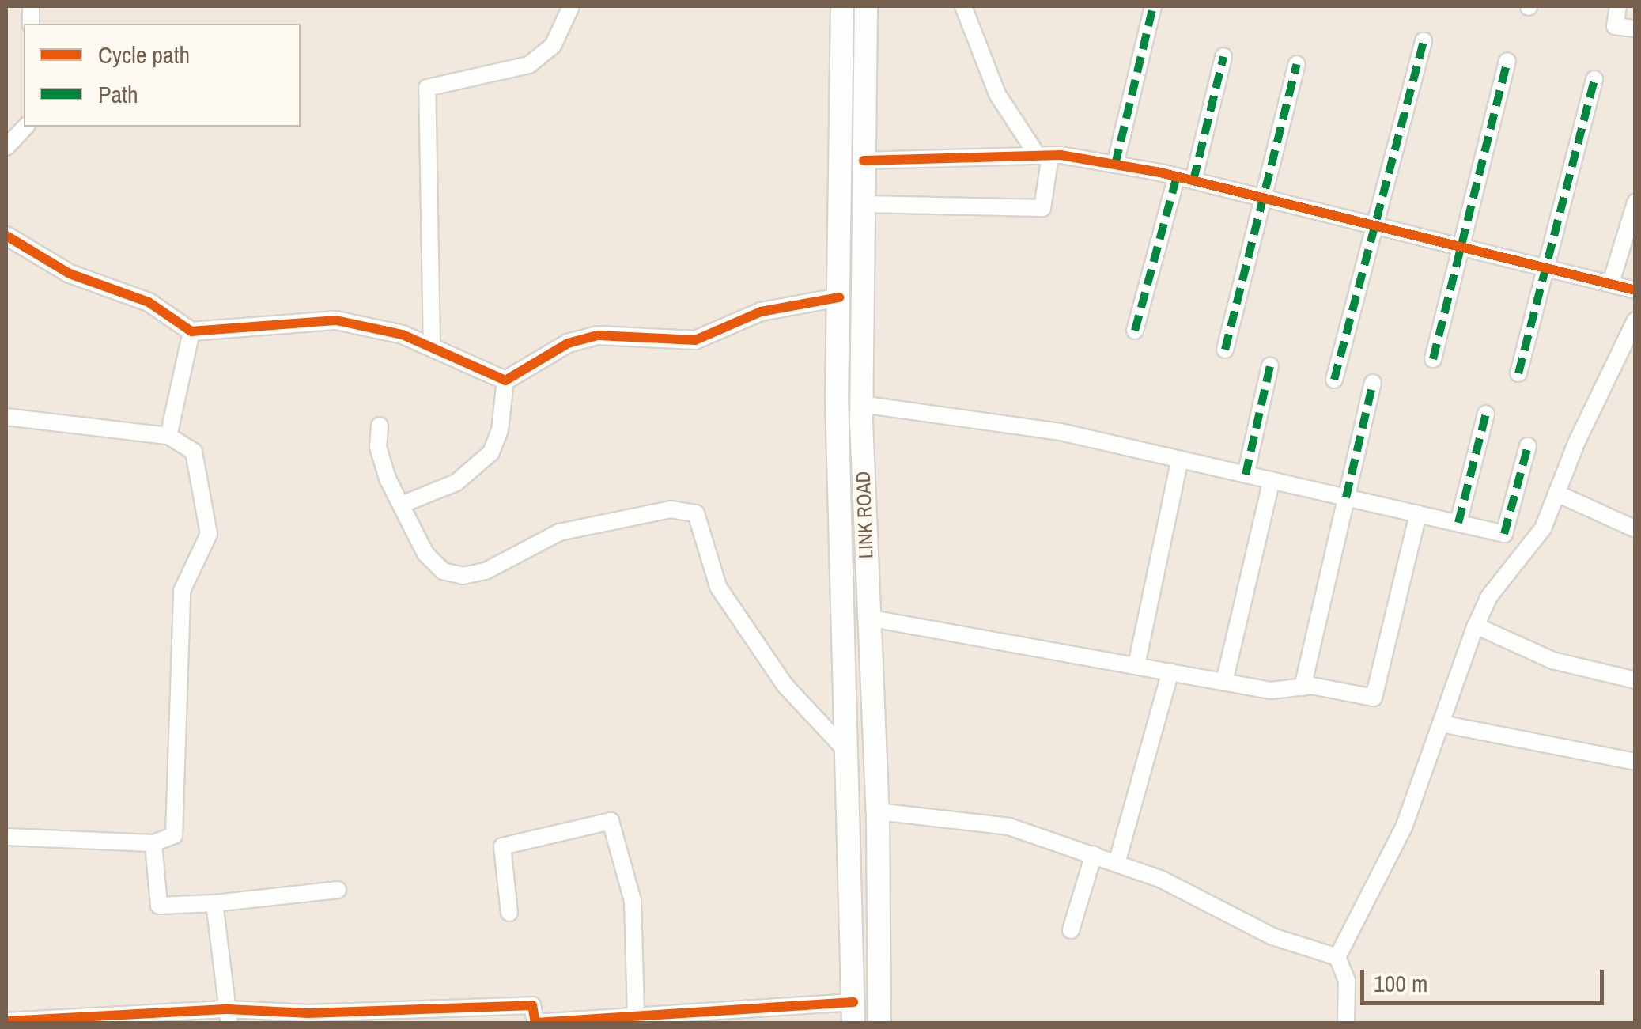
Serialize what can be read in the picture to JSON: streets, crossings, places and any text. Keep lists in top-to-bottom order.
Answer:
{
  "streets": {
    "main road": ["LINK ROAD"]
  },
  "legend": ["Cycle path", "Path"],
  "scale_bar": "100 m"
}
